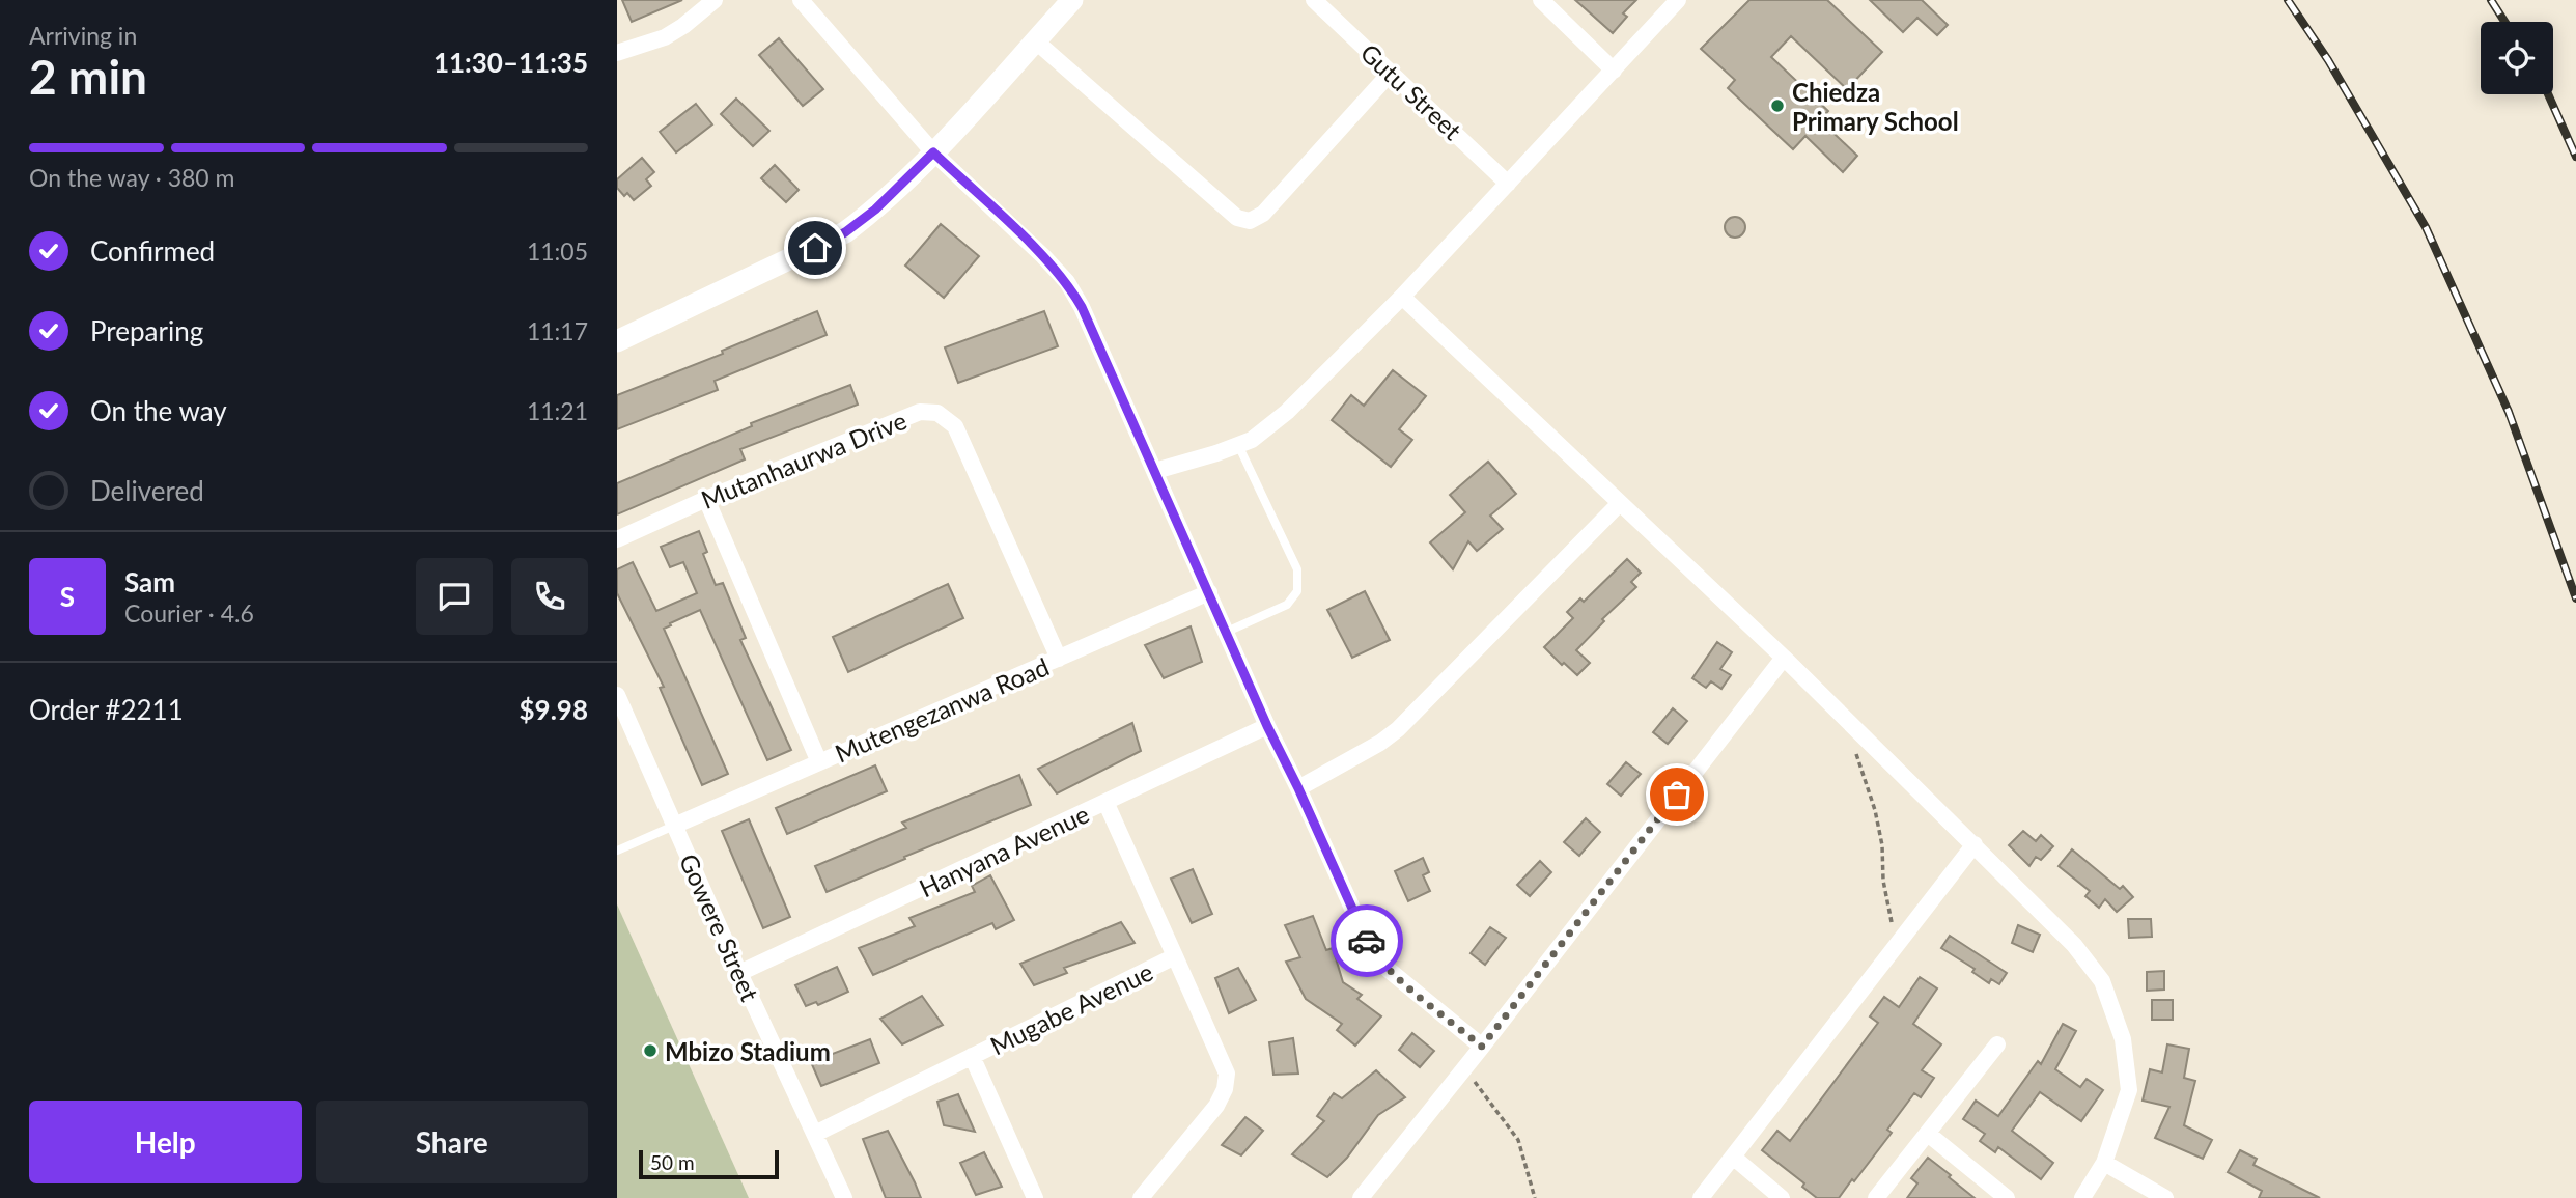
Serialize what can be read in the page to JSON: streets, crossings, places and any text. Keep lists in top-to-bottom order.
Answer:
{
  "streets": {
    "street": [
      "Gutu Street",
      "Mutanhaurwa Drive",
      "Mutengezanwa Road",
      "Hanyana Avenue",
      "Gowere Street",
      "Mugabe Avenue"
    ]
  },
  "crossings": [
    ["Mutanhaurwa Drive", "Mutengezanwa Road"],
    ["Mutengezanwa Road", "Gowere Street"],
    ["Hanyana Avenue", "Gowere Street"],
    ["Hanyana Avenue", "Mugabe Avenue"],
    ["Gowere Street", "Mugabe Avenue"]
  ],
  "places": ["Chiedza Primary School", "Mbizo Stadium"],
  "scale_bar": "50 m",
  "page": {
    "heading": ["2 min", "Arriving in", "11:30–11:35"],
    "panel": [
      "Sam",
      "Courier · 4.6",
      "Order #2211",
      "$9.98"
    ],
    "bar": "On the way · 380 m",
    "list": [
      ["Confirmed", "11:05"],
      ["Preparing", "11:17"],
      ["On the way", "11:21"],
      "Delivered"
    ],
    "round": "S",
    "buttons": ["Help", "Share"],
    "scale": "50 m"
  }
}
